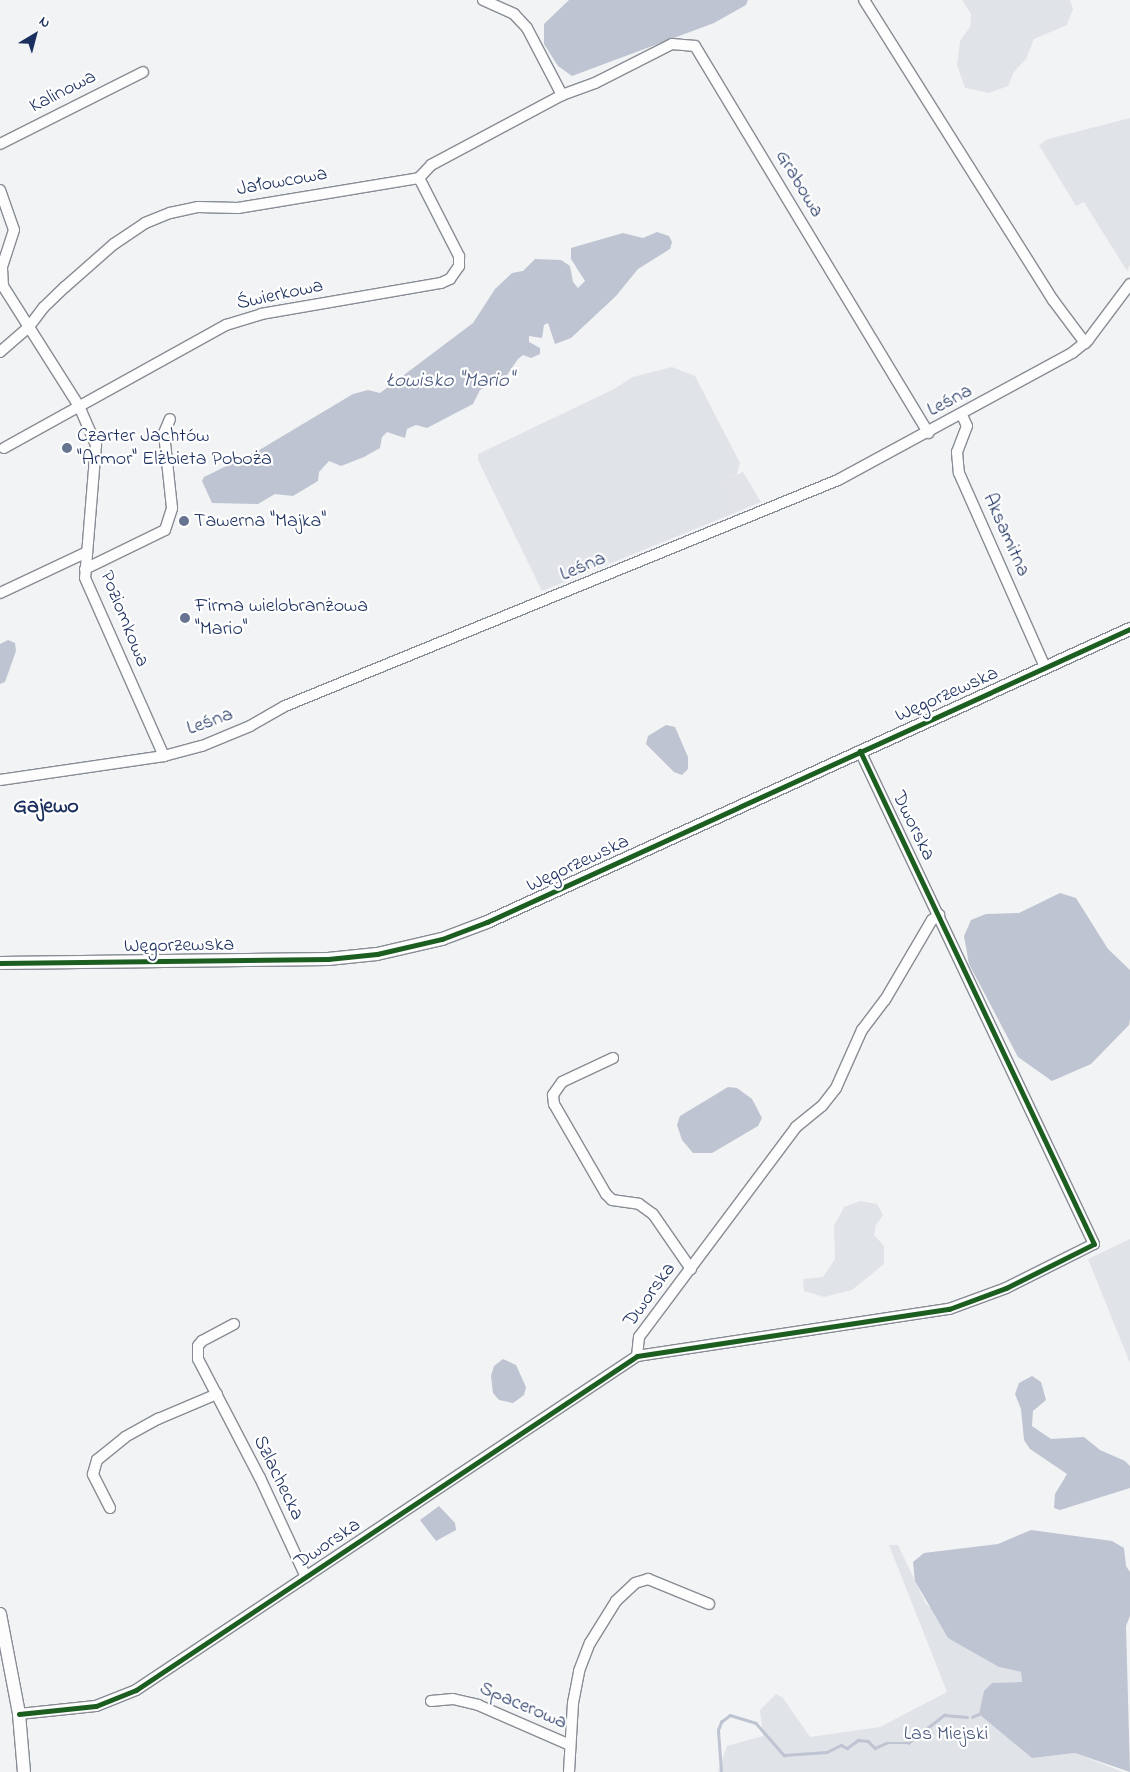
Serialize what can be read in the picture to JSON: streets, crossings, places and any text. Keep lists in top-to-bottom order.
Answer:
{
  "streets": {
    "main road": ["Węgorzewska"],
    "street": [
      "Kalinowa",
      "Jałowcowa",
      "Grabowa",
      "Świerkowa",
      "Leśna",
      "Aksamitna",
      "Poziomkowa",
      "Dworska",
      "Szlachecka",
      "Spacerowa"
    ]
  },
  "crossings": [
    ["Jałowcowa", "Świerkowa"],
    ["Jałowcowa", "Poziomkowa"],
    ["Grabowa", "Leśna"],
    ["Świerkowa", "Poziomkowa"],
    ["Leśna", "Aksamitna"],
    ["Leśna", "Poziomkowa"],
    ["Aksamitna", "Węgorzewska"],
    ["Węgorzewska", "Dworska"],
    ["Dworska", "Szlachecka"]
  ],
  "districts": ["Gajewo"],
  "water": ["Łowisko \"Mario\""],
  "parks": ["Las Miejski"],
  "places": ["Czarter Jachtów \"Armor\" Elżbieta Poboża", "Tawerna \"Majka\"", "Firma wielobranżowa \"Mario\""],
  "north": "top right"
}
